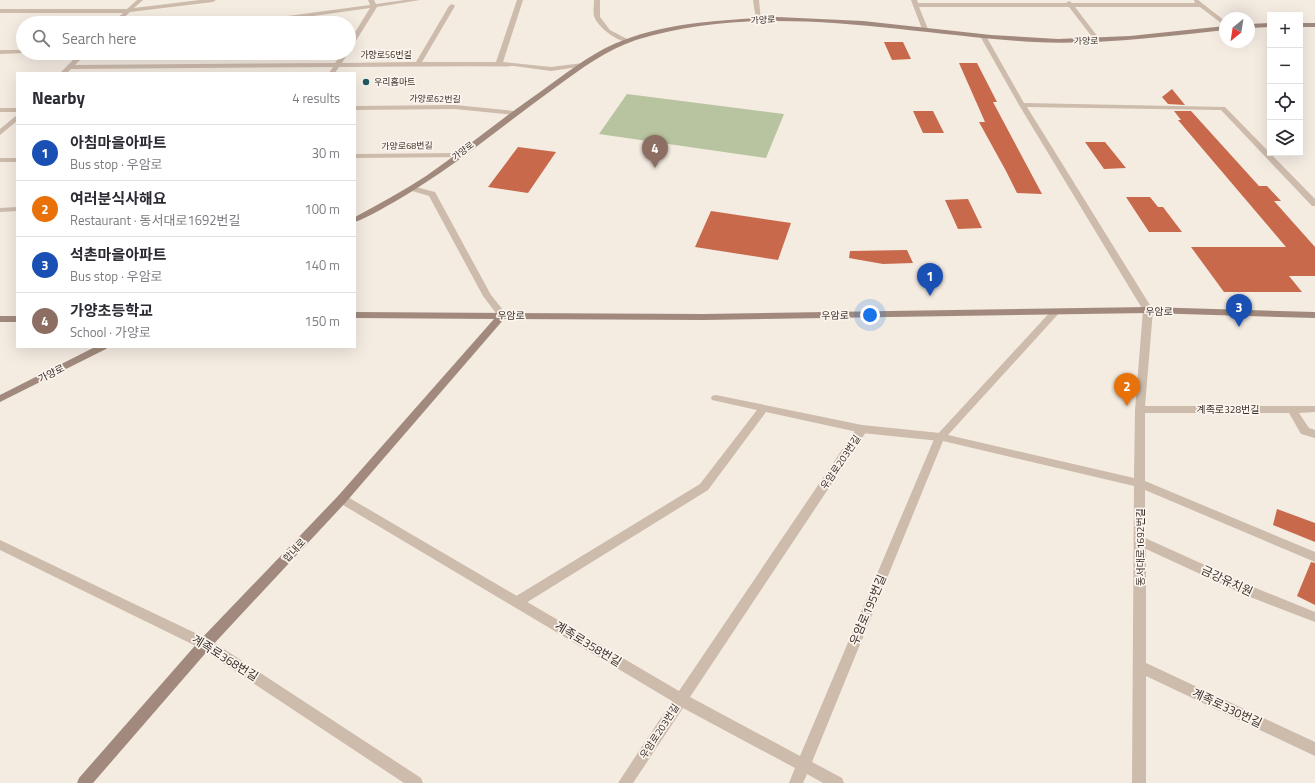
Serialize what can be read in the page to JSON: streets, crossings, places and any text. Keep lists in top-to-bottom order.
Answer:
{
  "streets": {
    "street": [
      "가양로",
      "가양로56번길",
      "가양로62번길",
      "가양로68번길",
      "우암로",
      "계족로328번길",
      "우암로203번길",
      "동서대로1692번길",
      "합내로",
      "금강유치원",
      "우암로195번길",
      "계족로358번길",
      "계족로368번길",
      "계족로330번길"
    ]
  },
  "crossings": [
    ["가양로", "가양로56번길"],
    ["가양로", "가양로62번길"],
    ["가양로", "가양로68번길"],
    ["우암로", "동서대로1692번길"],
    ["우암로", "합내로"],
    ["우암로", "우암로195번길"],
    ["계족로328번길", "동서대로1692번길"],
    ["우암로203번길", "계족로358번길"],
    ["동서대로1692번길", "금강유치원"],
    ["동서대로1692번길", "계족로330번길"],
    ["합내로", "계족로358번길"],
    ["합내로", "계족로368번길"],
    ["우암로195번길", "계족로358번길"]
  ],
  "places": ["우리홈마트"],
  "north": "bottom left",
  "page": {
    "map_buttons": ["+", "−"],
    "search": "Search here",
    "heading": ["Nearby", "4 results"],
    "list": [
      {
        "mark": "1",
        "name": "아침마을아파트",
        "note": "Bus stop · 우암로",
        "value": "30 m"
      },
      {
        "mark": "2",
        "name": "여러분식사해요",
        "note": "Restaurant · 동서대로1692번길",
        "value": "100 m"
      },
      {
        "mark": "3",
        "name": "석촌마을아파트",
        "note": "Bus stop · 우암로",
        "value": "140 m"
      },
      {
        "mark": "4",
        "name": "가양초등학교",
        "note": "School · 가양로",
        "value": "150 m"
      }
    ],
    "pins": [
      "4",
      "1",
      "3",
      "2"
    ]
  }
}
